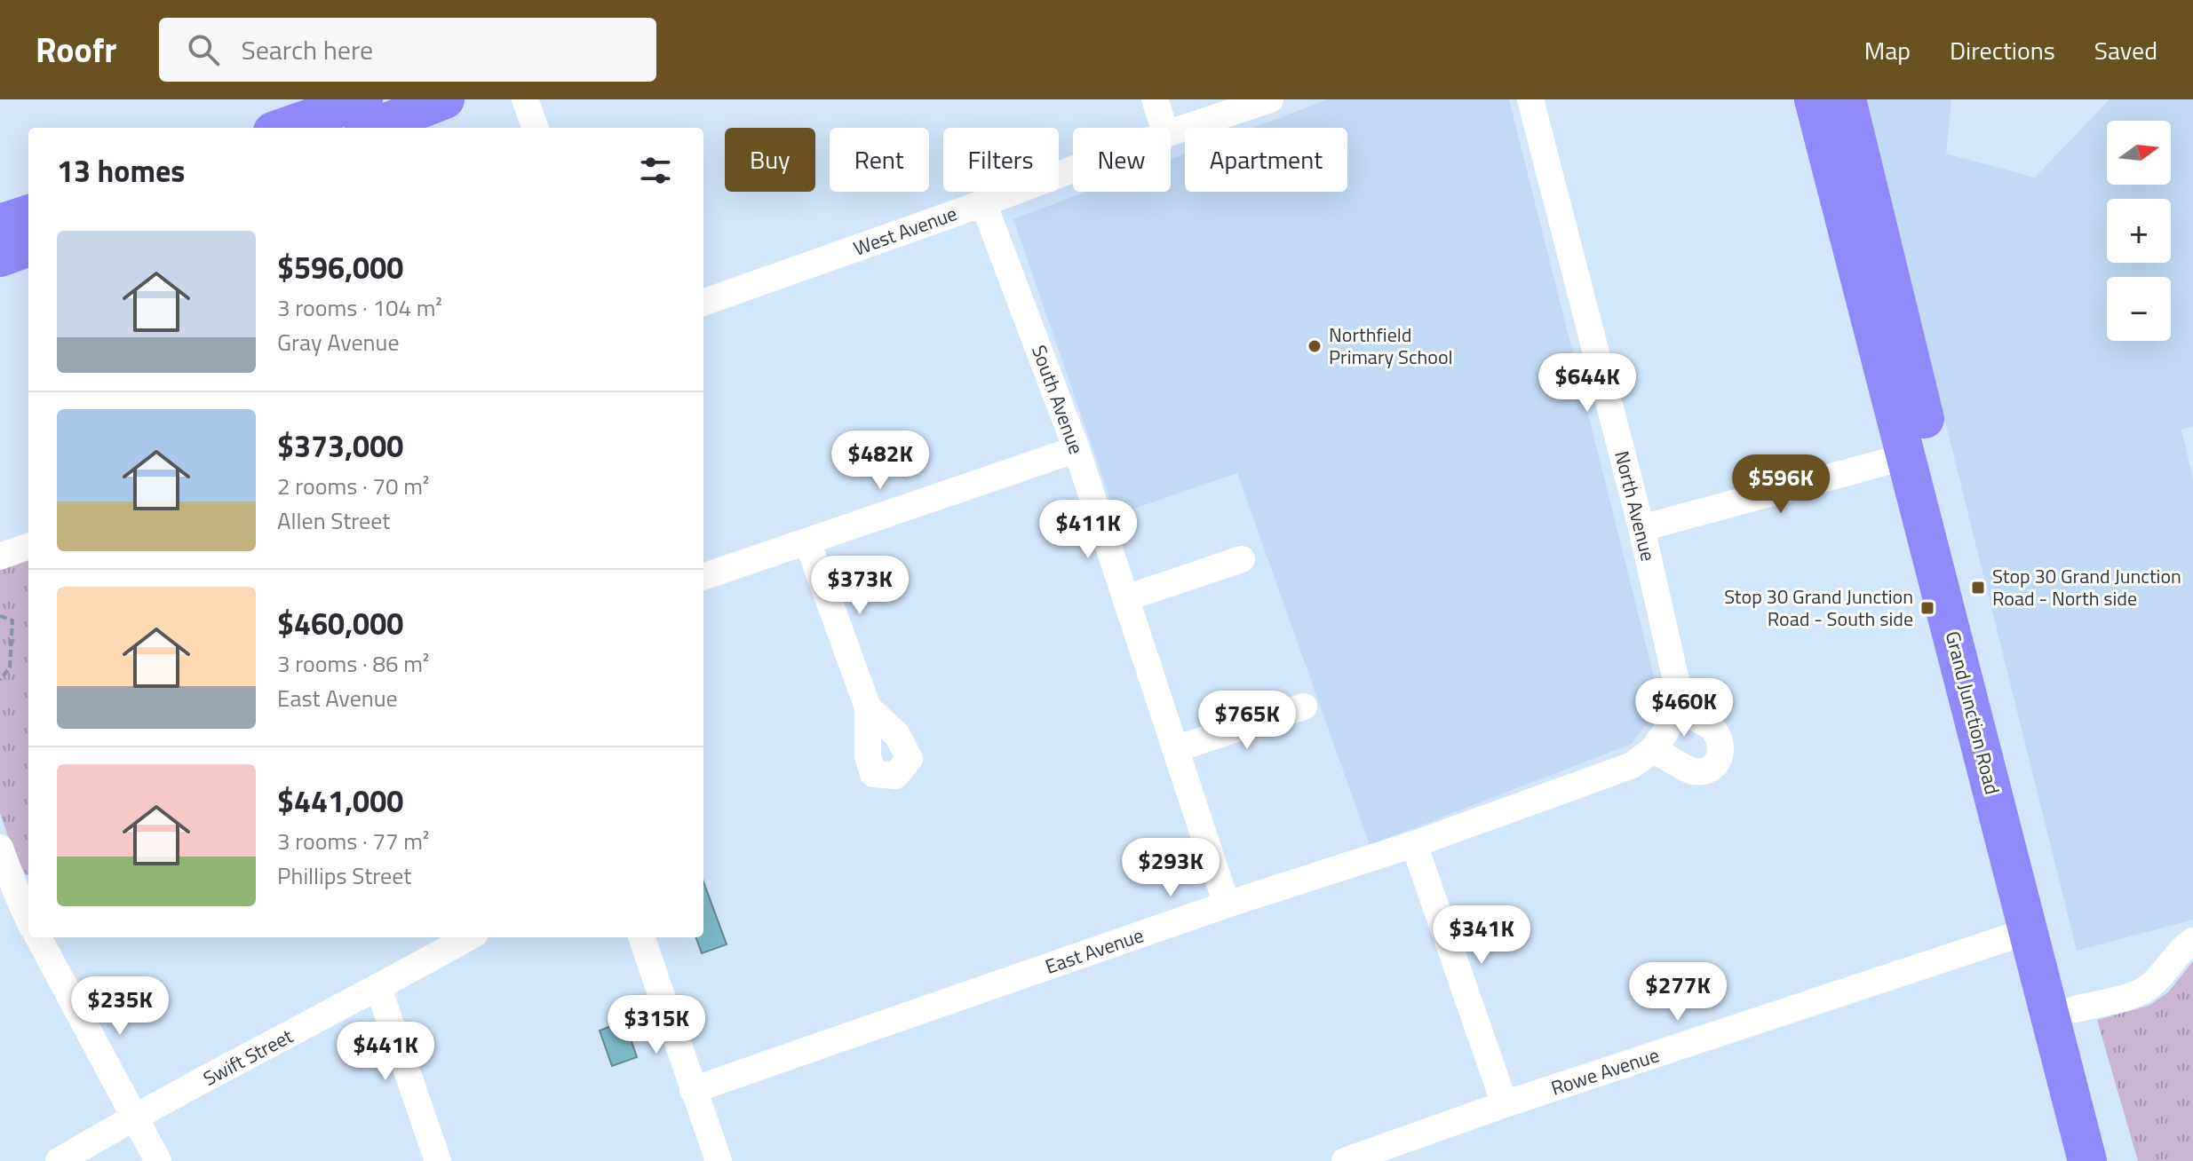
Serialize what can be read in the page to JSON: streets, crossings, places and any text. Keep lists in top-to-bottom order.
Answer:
{
  "streets": {
    "highway": ["Grand Junction Road"],
    "street": [
      "West Avenue",
      "South Avenue",
      "North Avenue",
      "East Avenue",
      "Swift Street",
      "Rowe Avenue"
    ]
  },
  "crossings": [
    ["West Avenue", "South Avenue"],
    ["South Avenue", "East Avenue"],
    ["North Avenue", "East Avenue"],
    ["Grand Junction Road", "Rowe Avenue"]
  ],
  "places": {
    "other": ["Northfield Primary School"],
    "transit": ["Stop 30 Grand Junction Road - North side", "Stop 30 Grand Junction Road - South side"]
  },
  "north": "right",
  "page": {
    "header": "Roofr",
    "search": "Search here",
    "nav": ["Map", "Directions", "Saved"],
    "map_buttons": ["+", "−"],
    "chip": [
      "Buy",
      "Rent",
      "Filters",
      "New",
      "Apartment"
    ],
    "heading": "13 homes",
    "list": [
      {
        "name": "$596,000",
        "note": "3 rooms · 104 m² · Gray Avenue"
      },
      {
        "name": "$373,000",
        "note": "2 rooms · 70 m² · Allen Street"
      },
      {
        "name": "$460,000",
        "note": "3 rooms · 86 m² · East Avenue"
      },
      {
        "name": "$441,000",
        "note": "3 rooms · 77 m² · Phillips Street"
      }
    ],
    "price": [
      "$644K",
      "$482K",
      "$596K",
      "$411K",
      "$373K",
      "$460K",
      "$765K",
      "$293K",
      "$341K",
      "$277K",
      "$235K",
      "$315K",
      "$441K"
    ]
  }
}
